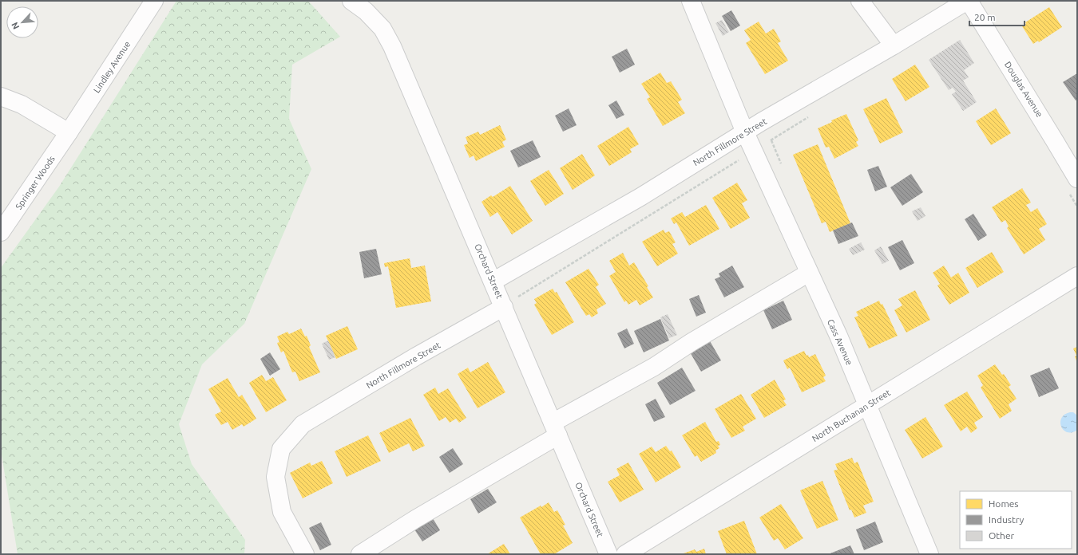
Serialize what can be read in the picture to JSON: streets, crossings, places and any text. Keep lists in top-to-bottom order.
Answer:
{
  "streets": {
    "street": [
      "Lindley Avenue",
      "Douglas Avenue",
      "North Fillmore Street",
      "Springer Woods",
      "Orchard Street",
      "Cass Avenue",
      "North Buchanan Street"
    ]
  },
  "crossings": [
    ["Lindley Avenue", "Springer Woods"],
    ["Douglas Avenue", "North Fillmore Street"],
    ["North Fillmore Street", "Orchard Street"],
    ["North Fillmore Street", "Cass Avenue"],
    ["Cass Avenue", "North Buchanan Street"]
  ],
  "legend": ["Homes", "Industry", "Other"],
  "scale_bar": "20 m",
  "north": "bottom left"
}
